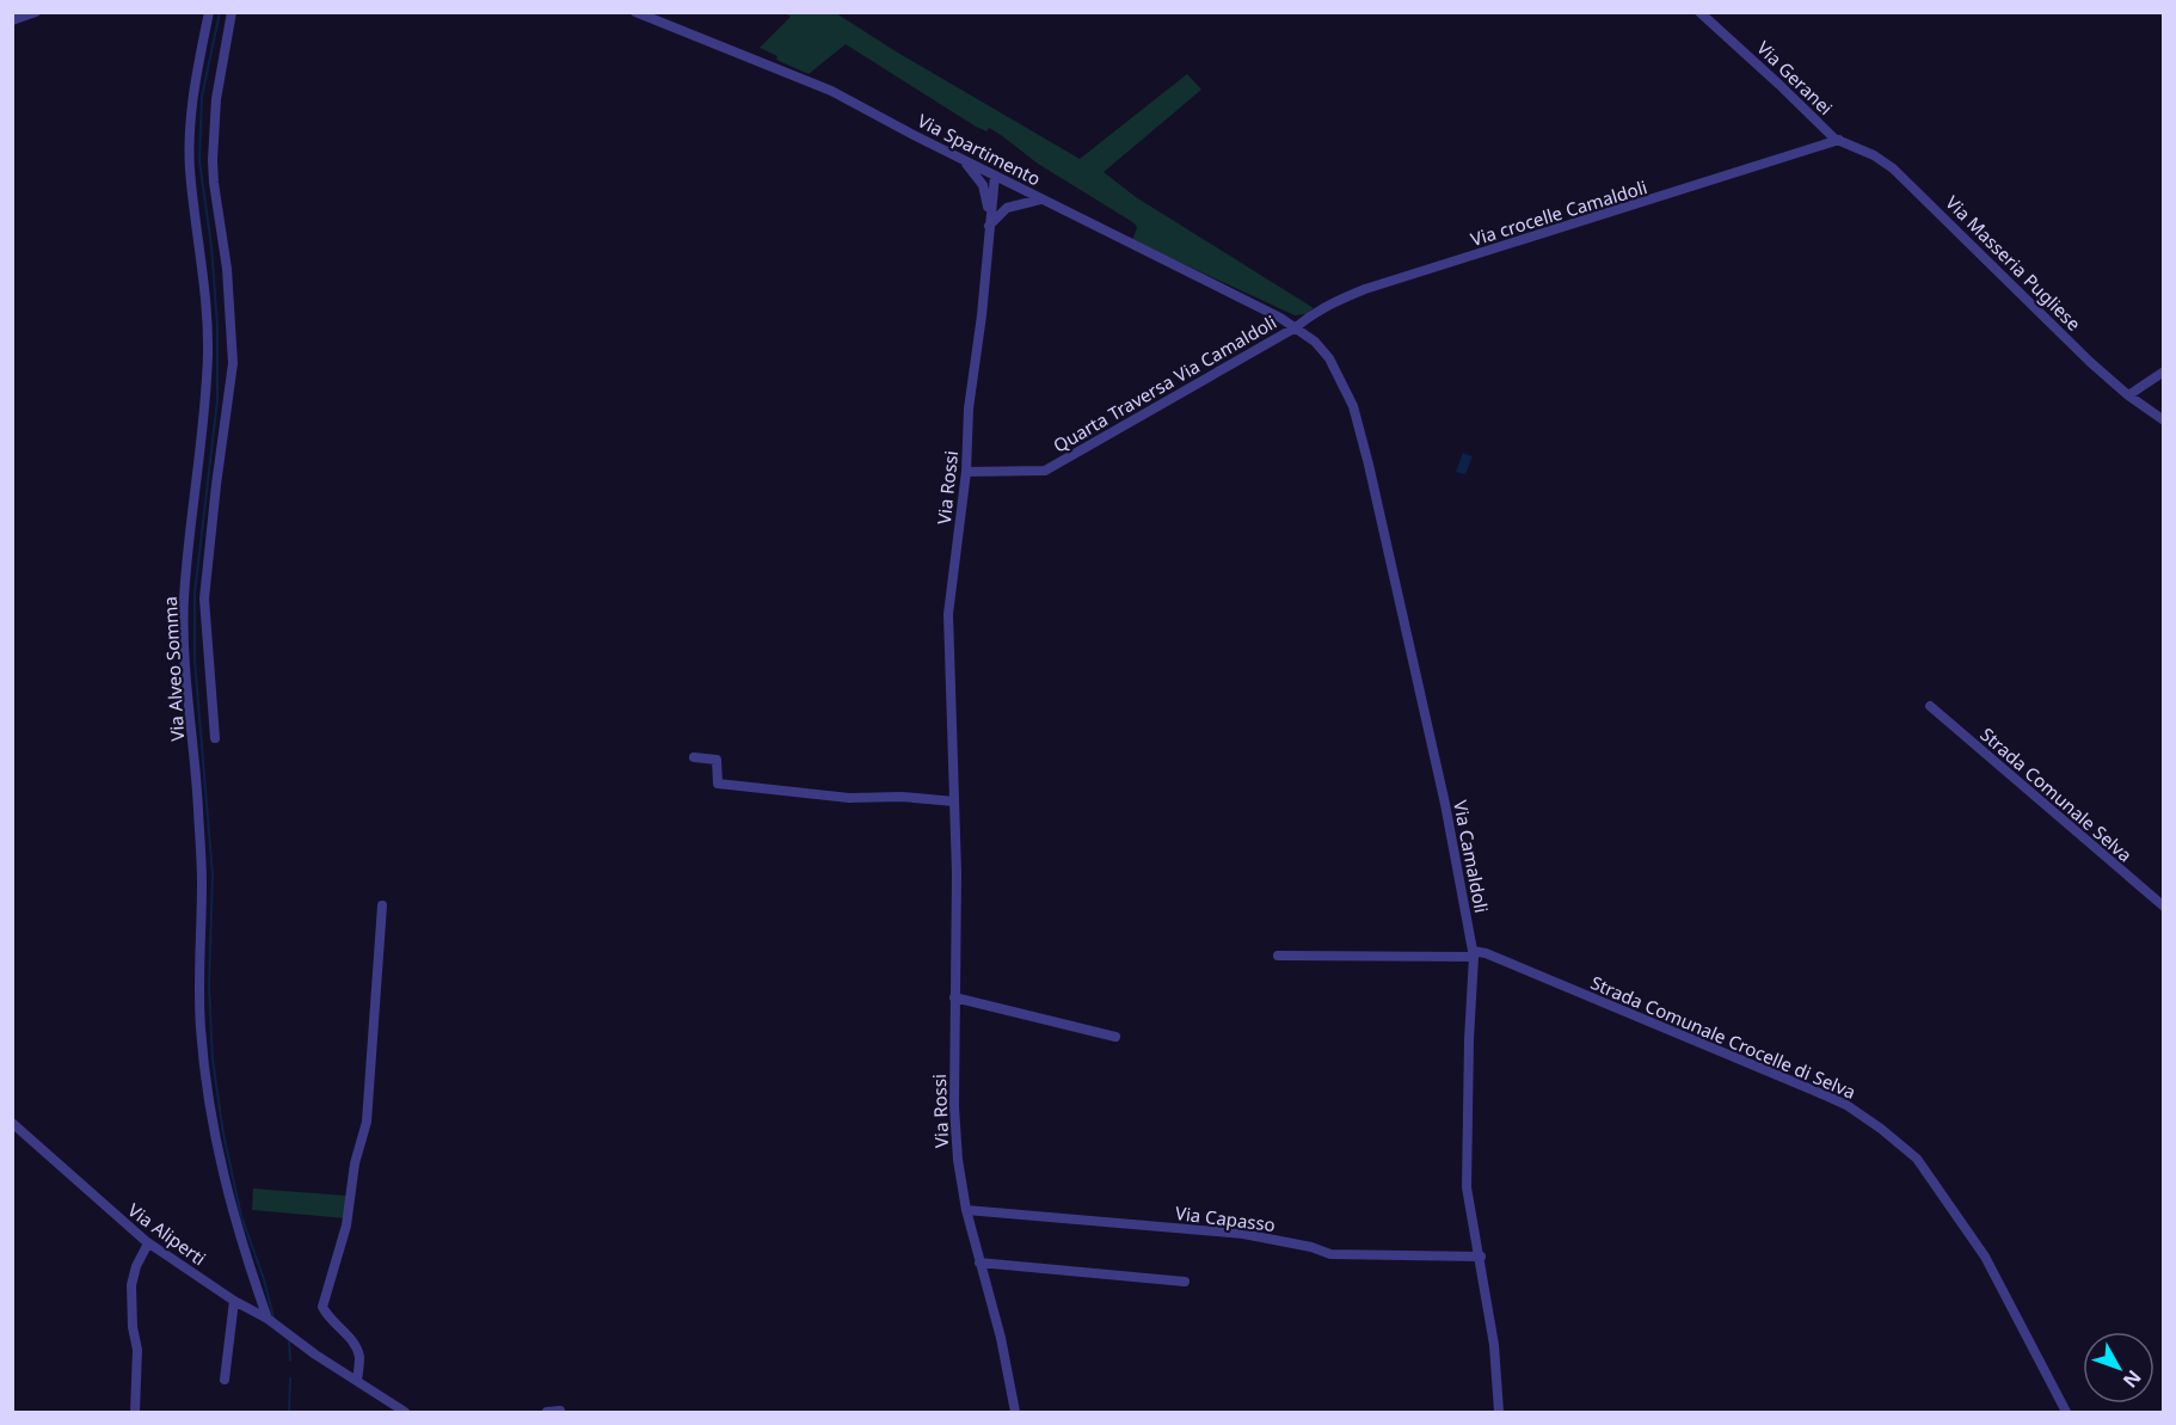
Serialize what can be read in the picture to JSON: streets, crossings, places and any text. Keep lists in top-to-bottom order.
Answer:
{
  "streets": {
    "street": [
      "Via Geranei",
      "Via Spartimento",
      "Via crocelle Camaldoli",
      "Via Masseria Pugliese",
      "Quarta Traversa Via Camaldoli",
      "Via Rossi",
      "Via Alveo Somma",
      "Strada Comunale Selva",
      "Via Camaldoli",
      "Strada Comunale Crocelle di Selva",
      "Via Capasso",
      "Via Aliperti"
    ]
  },
  "crossings": [
    ["Via Geranei", "Via crocelle Camaldoli"],
    ["Via Geranei", "Via Masseria Pugliese"],
    ["Via Spartimento", "Via crocelle Camaldoli"],
    ["Via Spartimento", "Quarta Traversa Via Camaldoli"],
    ["Via Spartimento", "Via Rossi"],
    ["Via Spartimento", "Via Camaldoli"],
    ["Via crocelle Camaldoli", "Via Masseria Pugliese"],
    ["Via crocelle Camaldoli", "Quarta Traversa Via Camaldoli"],
    ["Via crocelle Camaldoli", "Via Camaldoli"],
    ["Quarta Traversa Via Camaldoli", "Via Rossi"],
    ["Quarta Traversa Via Camaldoli", "Via Camaldoli"],
    ["Via Rossi", "Via Capasso"],
    ["Via Alveo Somma", "Via Aliperti"],
    ["Via Camaldoli", "Strada Comunale Crocelle di Selva"],
    ["Via Camaldoli", "Via Capasso"]
  ],
  "north": "bottom right"
}
